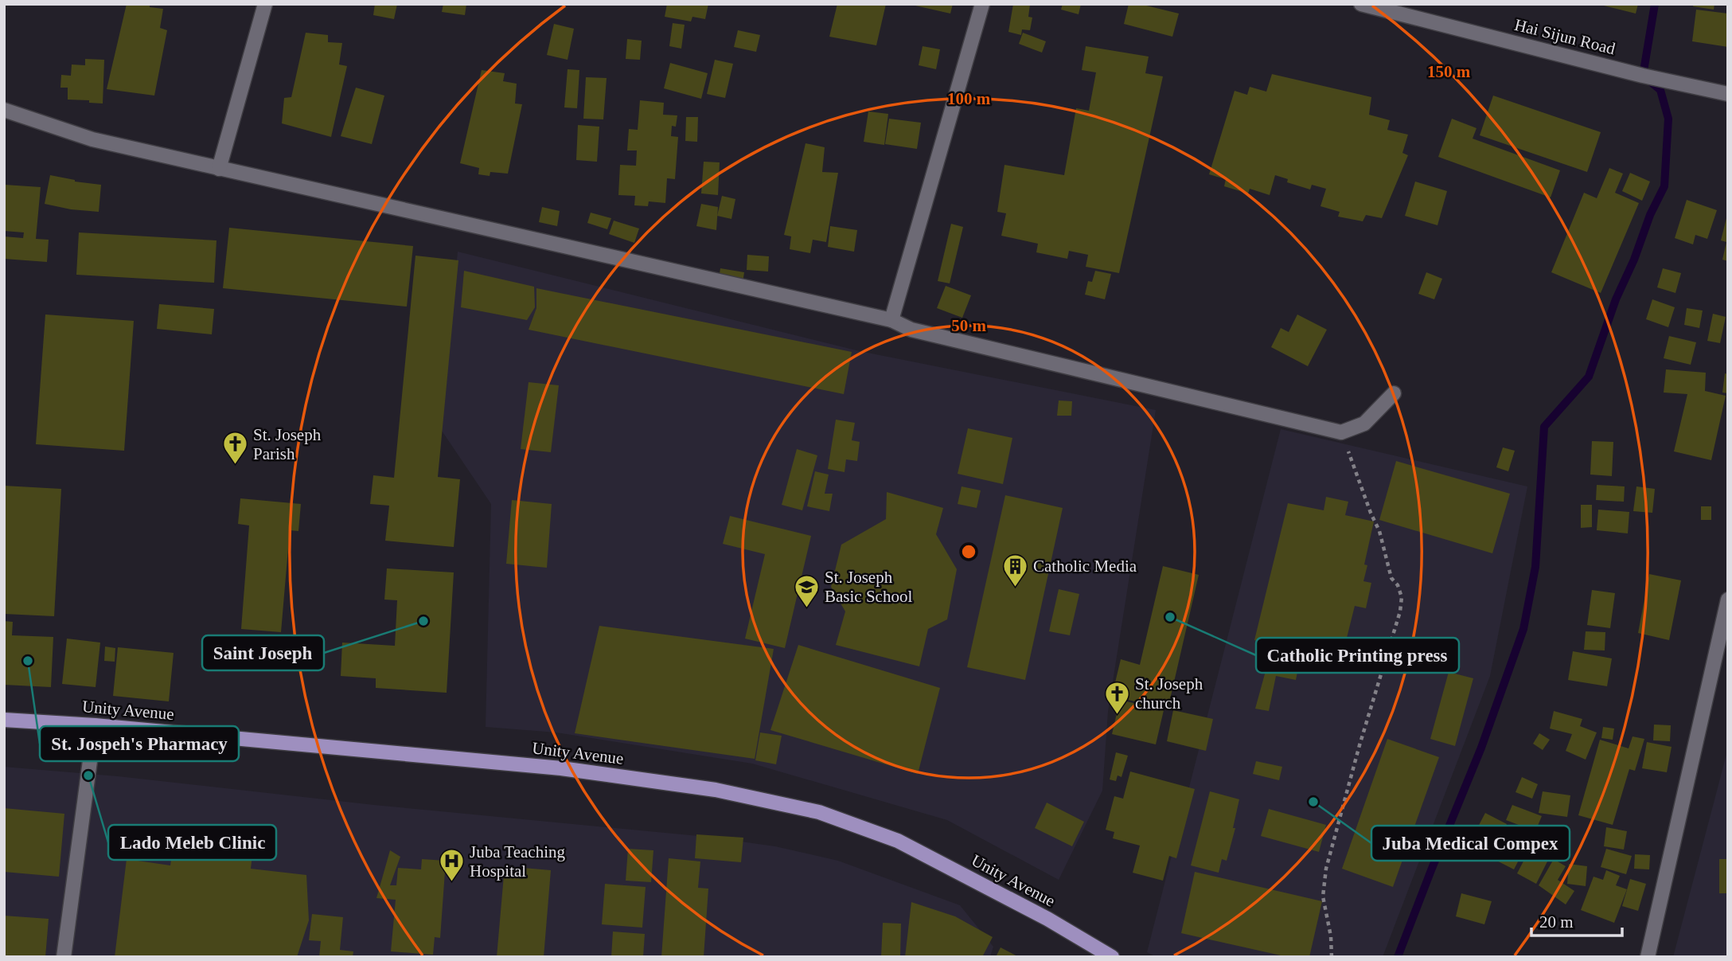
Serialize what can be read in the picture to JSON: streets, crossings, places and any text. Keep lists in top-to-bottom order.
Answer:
{
  "streets": {
    "main road": ["Unity Avenue"],
    "street": ["Hai Sijun Road"]
  },
  "places": {
    "church": ["St. Joseph Parish", "St. Joseph church"],
    "building": ["Catholic Media"],
    "school or university": ["St. Joseph Basic School"],
    "other": [
      "Catholic Printing press",
      "Saint Joseph",
      "St. Jospeh's Pharmacy",
      "Lado Meleb Clinic",
      "Juba Medical Compex"
    ],
    "hospital": ["Juba Teaching Hospital"]
  },
  "scale_bar": "20 m",
  "rings": ["150 m", "100 m", "50 m"]
}
